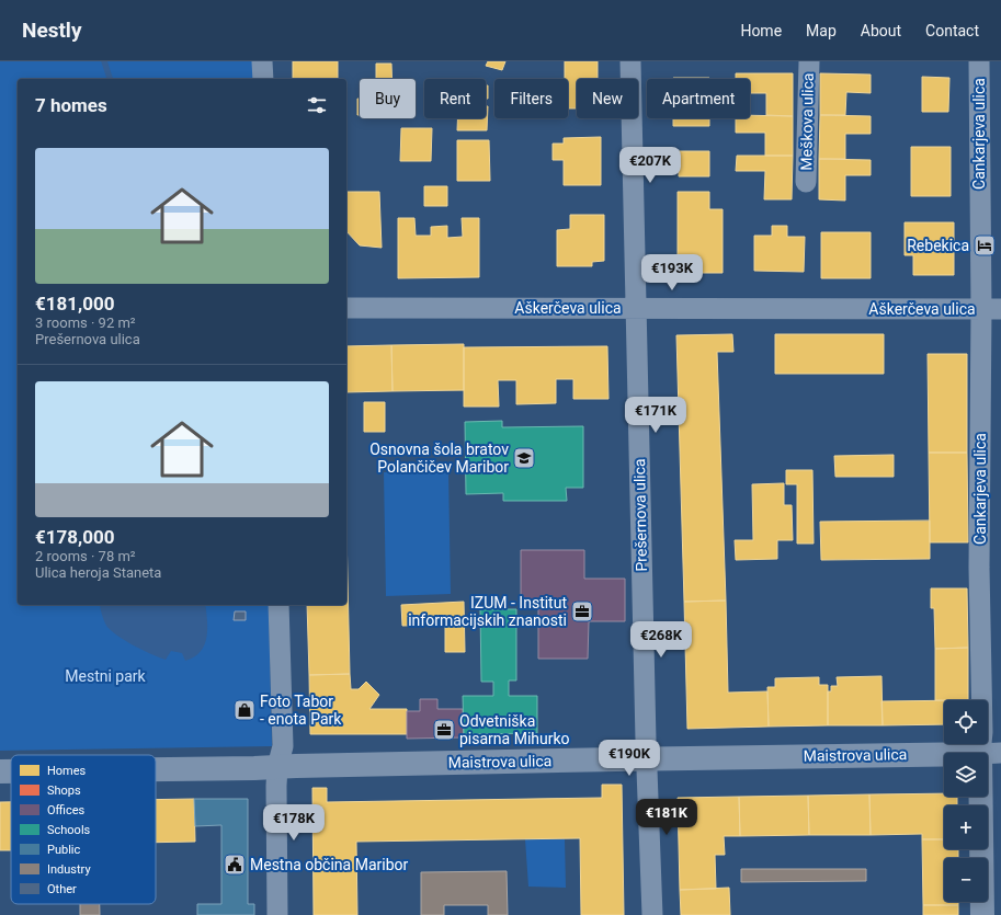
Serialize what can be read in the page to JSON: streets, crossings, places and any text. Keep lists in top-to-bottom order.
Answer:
{
  "streets": {
    "street": [
      "Meškova ulica",
      "Cankarjeva ulica",
      "Aškerčeva ulica",
      "Prešernova ulica",
      "Maistrova ulica"
    ]
  },
  "crossings": [
    ["Cankarjeva ulica", "Aškerčeva ulica"],
    ["Cankarjeva ulica", "Maistrova ulica"],
    ["Aškerčeva ulica", "Prešernova ulica"],
    ["Prešernova ulica", "Maistrova ulica"]
  ],
  "parks": ["Mestni park"],
  "places": {
    "hotel": ["Rebekica"],
    "school or university": ["Osnovna šola bratov Polančičev Maribor"],
    "office": ["IZUM - Institut informacijskih znanosti", "Odvetniška pisarna Mihurko"],
    "shop": ["Foto Tabor - enota Park"],
    "public building": ["Mestna občina Maribor"]
  },
  "legend": [
    "Homes",
    "Shops",
    "Offices",
    "Schools",
    "Public",
    "Industry",
    "Other"
  ],
  "page": {
    "header": "Nestly",
    "nav": [
      "Home",
      "Map",
      "About",
      "Contact"
    ],
    "chip": [
      "Buy",
      "Rent",
      "Filters",
      "New",
      "Apartment"
    ],
    "heading": "7 homes",
    "list": [
      {
        "name": "€181,000",
        "note": "3 rooms · 92 m² · Prešernova ulica"
      },
      {
        "name": "€178,000",
        "note": "2 rooms · 78 m² · Ulica heroja Staneta"
      }
    ],
    "price": [
      "€207K",
      "€193K",
      "€171K",
      "€268K",
      "€190K",
      "€181K",
      "€178K"
    ],
    "map_buttons": ["+", "−"]
  }
}
